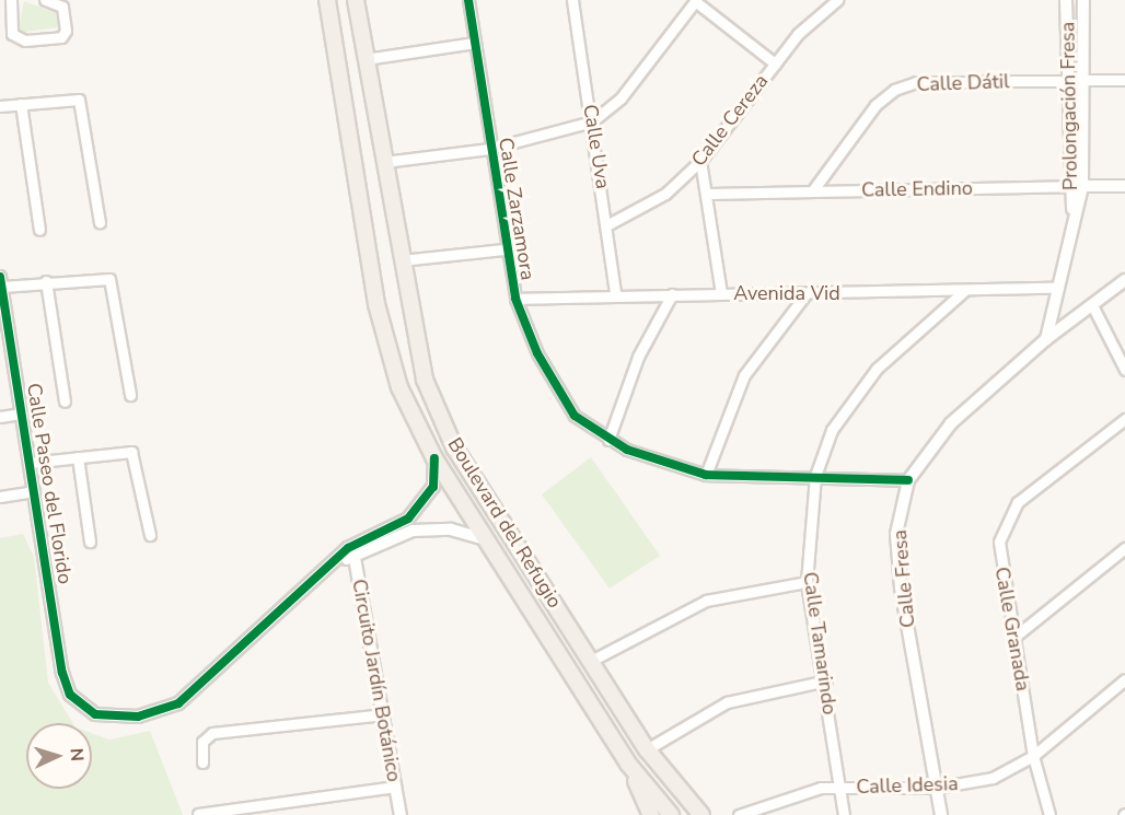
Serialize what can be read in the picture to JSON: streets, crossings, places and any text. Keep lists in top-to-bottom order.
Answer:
{
  "streets": {
    "main road": ["Boulevard del Refugio"],
    "street": [
      "Calle Dátil",
      "Prolongación Fresa",
      "Calle Cereza",
      "Calle Uva",
      "Calle Endino",
      "Calle Zarzamora",
      "Avenida Vid",
      "Calle Paseo del Florido",
      "Calle Fresa",
      "Calle Granada",
      "Calle Tamarindo",
      "Circuito Jardín Botánico",
      "Calle Idesia"
    ]
  },
  "crossings": [
    ["Calle Dátil", "Prolongación Fresa"],
    ["Calle Dátil", "Calle Endino"],
    ["Prolongación Fresa", "Calle Endino"],
    ["Prolongación Fresa", "Avenida Vid"],
    ["Prolongación Fresa", "Calle Fresa"],
    ["Calle Cereza", "Calle Uva"],
    ["Calle Uva", "Avenida Vid"],
    ["Calle Zarzamora", "Avenida Vid"],
    ["Calle Zarzamora", "Calle Fresa"],
    ["Calle Zarzamora", "Calle Tamarindo"],
    ["Avenida Vid", "Calle Tamarindo"],
    ["Calle Paseo del Florido", "Circuito Jardín Botánico"],
    ["Calle Fresa", "Calle Idesia"],
    ["Calle Granada", "Calle Idesia"],
    ["Calle Tamarindo", "Calle Idesia"]
  ],
  "north": "right"
}
